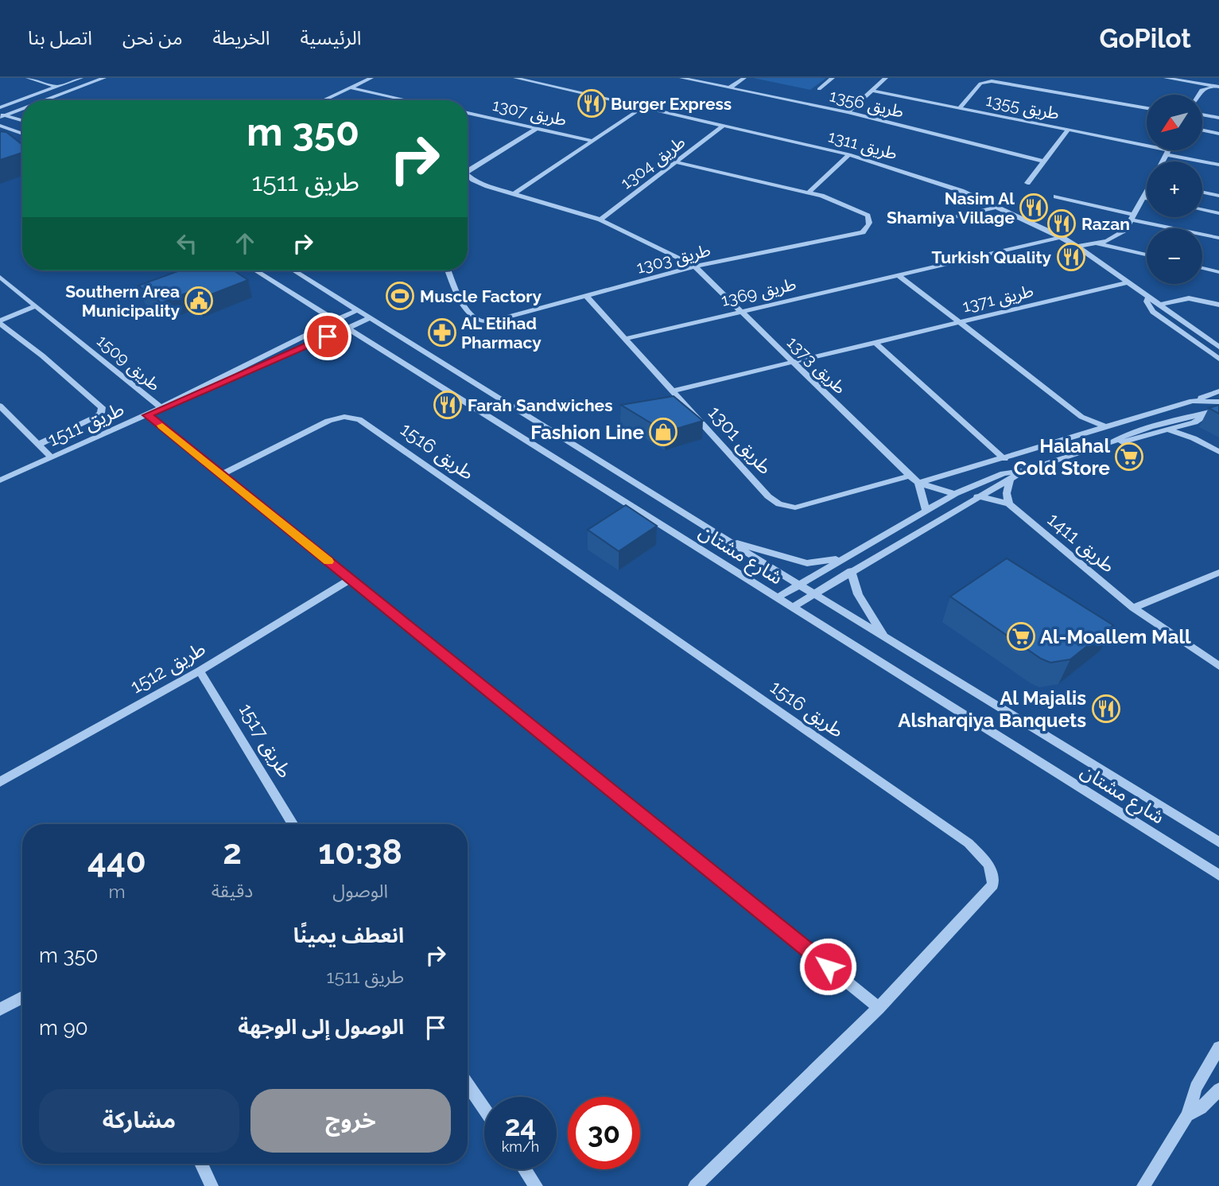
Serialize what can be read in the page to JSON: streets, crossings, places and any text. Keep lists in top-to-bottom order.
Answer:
{
  "streets": {
    "street": [
      "طريق 1356",
      "طريق 1355",
      "طريق 1307",
      "طريق 1311",
      "طريق 1304",
      "طريق 1303",
      "طريق 1369",
      "طريق 1371",
      "طريق 1509",
      "طريق 1373",
      "طريق 1511",
      "طريق 1301",
      "طريق 1516",
      "طريق 1411",
      "شارع مشتان",
      "طريق 1512",
      "طريق 1517"
    ]
  },
  "crossings": [
    ["طريق 1311", "طريق 1304"],
    ["طريق 1311", "طريق 1369"],
    ["طريق 1311", "طريق 1371"],
    ["طريق 1304", "طريق 1303"],
    ["طريق 1303", "طريق 1373"],
    ["طريق 1303", "طريق 1301"],
    ["طريق 1369", "طريق 1373"],
    ["طريق 1369", "طريق 1301"],
    ["طريق 1371", "طريق 1373"],
    ["طريق 1371", "طريق 1301"],
    ["طريق 1509", "طريق 1511"],
    ["طريق 1373", "طريق 1301"],
    ["طريق 1511", "شارع مشتان"],
    ["طريق 1512", "طريق 1517"]
  ],
  "places": {
    "restaurant": [
      "Burger Express",
      "Nasim Al Shamiya Village",
      "Razan",
      "Turkish Quality",
      "Farah Sandwiches",
      "Al Majalis Alsharqiya Banquets"
    ],
    "sports": ["Muscle Factory"],
    "public building": ["Southern Area Municipality"],
    "pharmacy": ["AL Etihad Pharmacy"],
    "shop": ["Fashion Line"],
    "supermarket": ["Halahal Cold Store", "Al-Moallem Mall"]
  },
  "north": "bottom left",
  "page": {
    "header": "GoPilot",
    "nav": [
      "الرئيسية",
      "الخريطة",
      "من نحن",
      "اتصل بنا"
    ],
    "map_buttons": ["+", "−"],
    "turn": ["350 m", "طريق 1511"],
    "eta": [
      "10:38",
      "الوصول",
      "2",
      "دقيقة",
      "440",
      "m"
    ],
    "list": [
      {
        "name": "انعطف يمينًا",
        "note": "طريق 1511",
        "value": "350 m"
      },
      {
        "name": "الوصول إلى الوجهة",
        "value": "90 m"
      }
    ],
    "buttons": ["خروج", "مشاركة"],
    "speed": "24 km/h",
    "limit": "30"
  }
}
